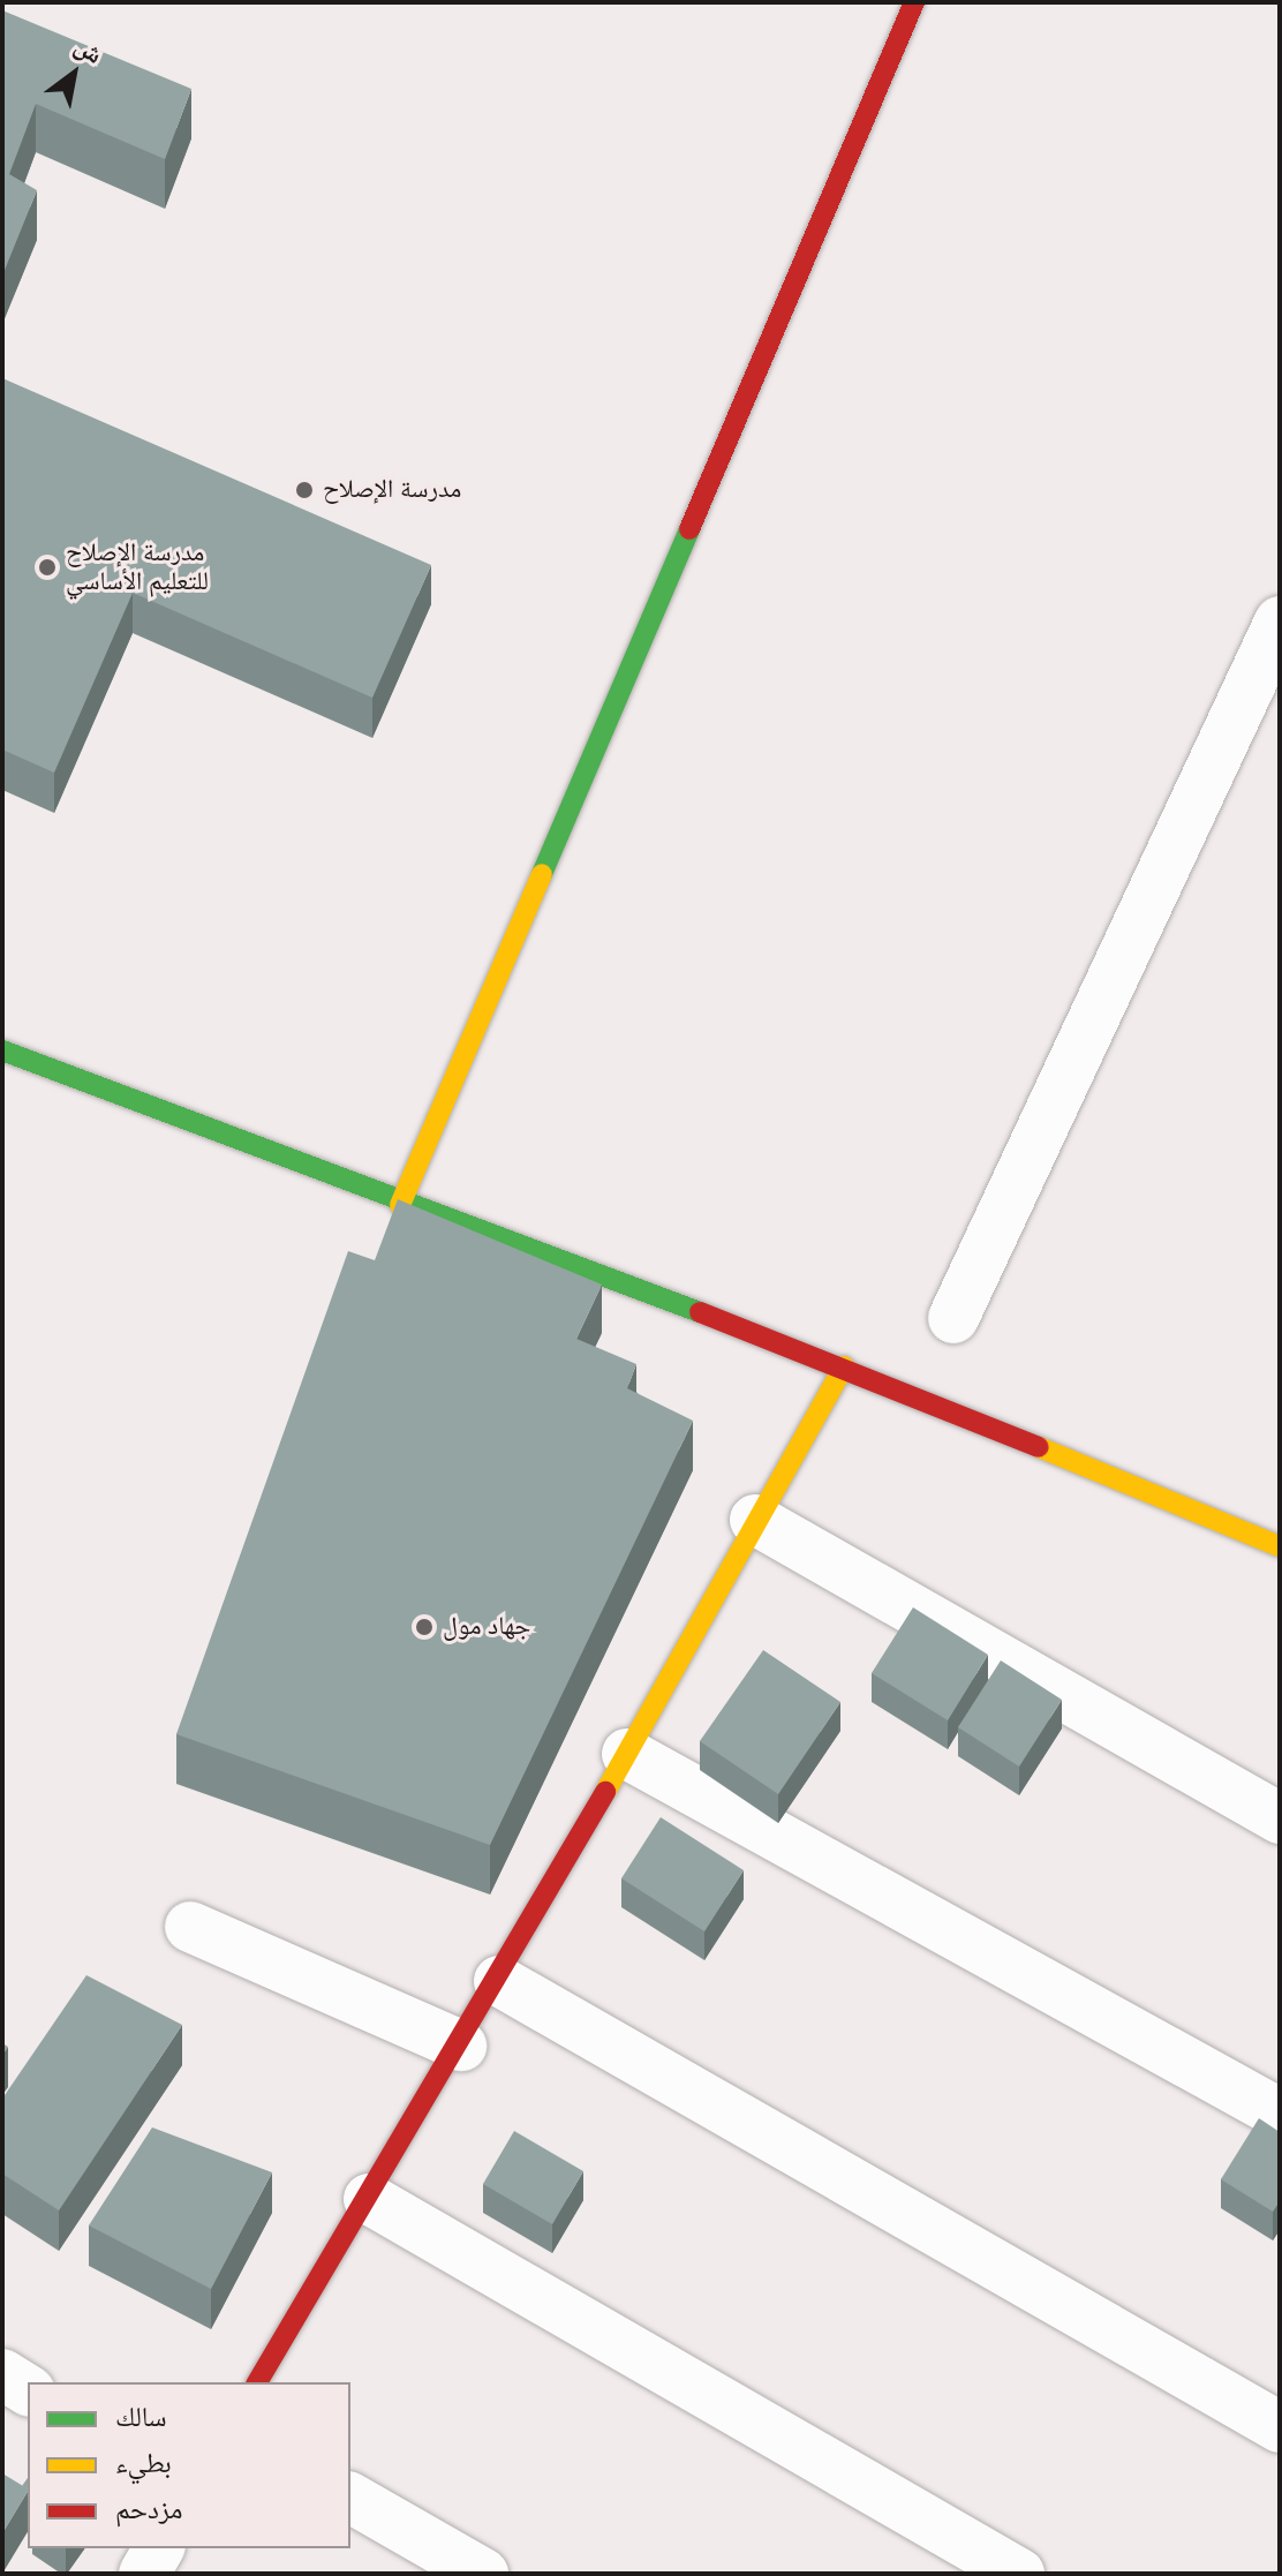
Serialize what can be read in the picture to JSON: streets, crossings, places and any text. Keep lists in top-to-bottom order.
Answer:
{
  "places": ["مدرسة الإصلاح", "مدرسة الإصلاح للتعليم الأساسي", "جهاد مول"],
  "legend": ["سالك", "بطيء", "مزدحم"],
  "north": "top right"
}
